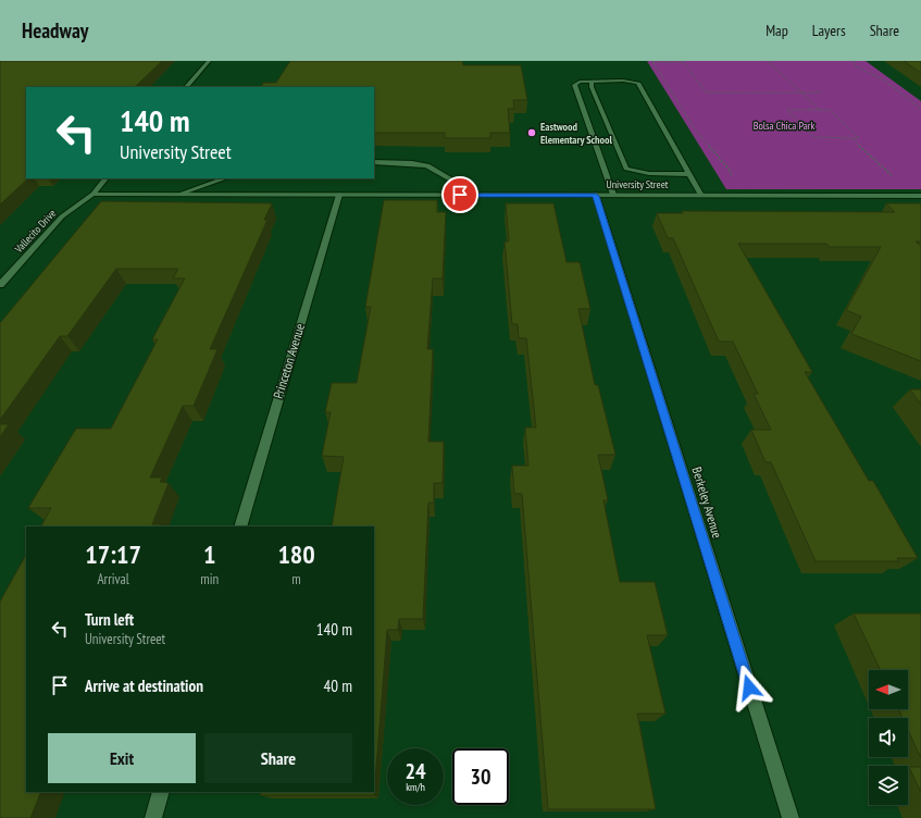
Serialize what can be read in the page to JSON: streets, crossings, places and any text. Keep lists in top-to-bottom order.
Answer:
{
  "streets": {
    "street": [
      "University Street",
      "Vallecito Drive",
      "Princeton Avenue",
      "Berkeley Avenue"
    ]
  },
  "crossings": [
    ["University Street", "Vallecito Drive"],
    ["University Street", "Princeton Avenue"],
    ["University Street", "Berkeley Avenue"]
  ],
  "parks": ["Bolsa Chica Park"],
  "places": ["Eastwood Elementary School"],
  "north": "left",
  "page": {
    "header": "Headway",
    "nav": ["Map", "Layers", "Share"],
    "turn": ["140 m", "University Street"],
    "eta": [
      "17:17",
      "Arrival",
      "1",
      "min",
      "180",
      "m"
    ],
    "list": [
      {
        "name": "Turn left",
        "note": "University Street",
        "value": "140 m"
      },
      {
        "name": "Arrive at destination",
        "value": "40 m"
      }
    ],
    "buttons": ["Exit", "Share"],
    "speed": "24 km/h",
    "limit": "30"
  }
}
